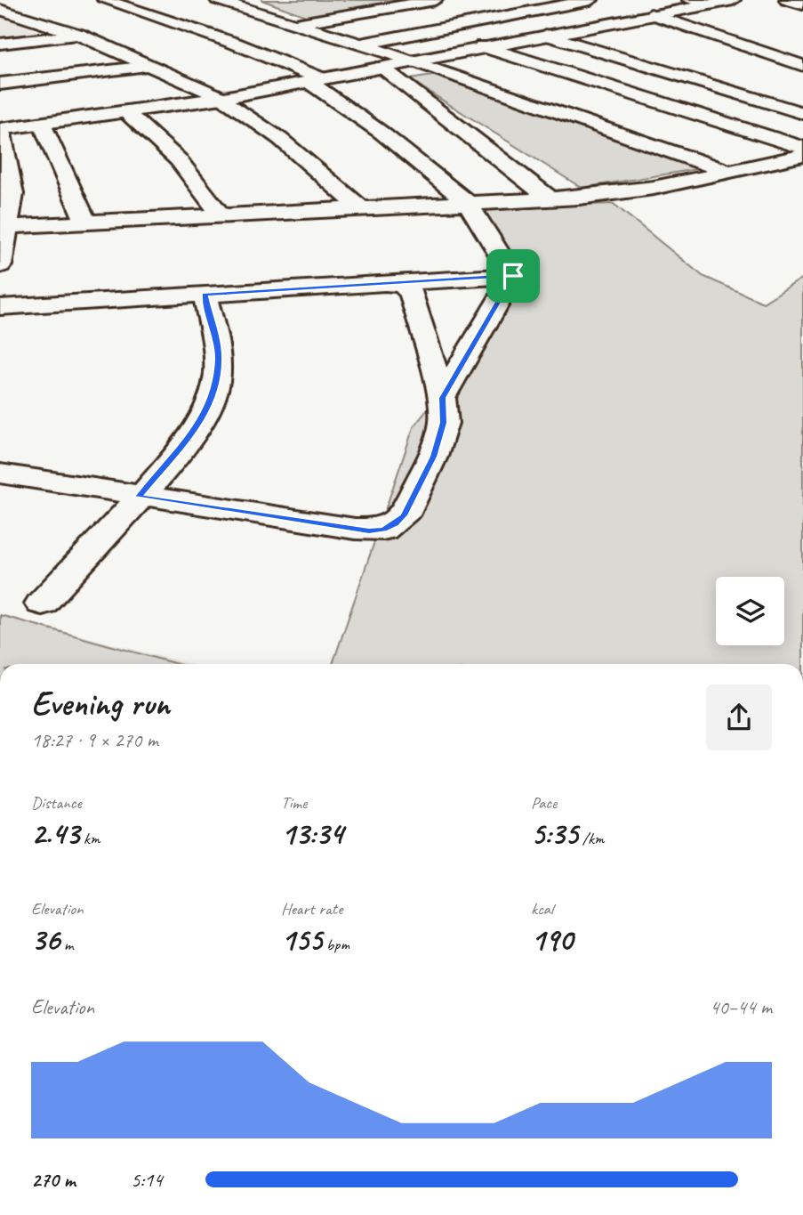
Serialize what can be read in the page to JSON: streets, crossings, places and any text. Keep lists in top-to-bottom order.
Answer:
{
  "page": {
    "heading": ["Evening run", "18:27 · 9 × 270 m"],
    "stats": [
      ["Distance", "2.43 km"],
      ["Time", "13:34"],
      ["Pace", "5:35 /km"],
      ["Elevation", "36 m"],
      ["Heart rate", "155 bpm"],
      ["kcal", "190"]
    ],
    "chart": ["Elevation", "40–44 m"],
    "list": [
      {
        "name": "270 m",
        "note": "5:14"
      }
    ]
  }
}
